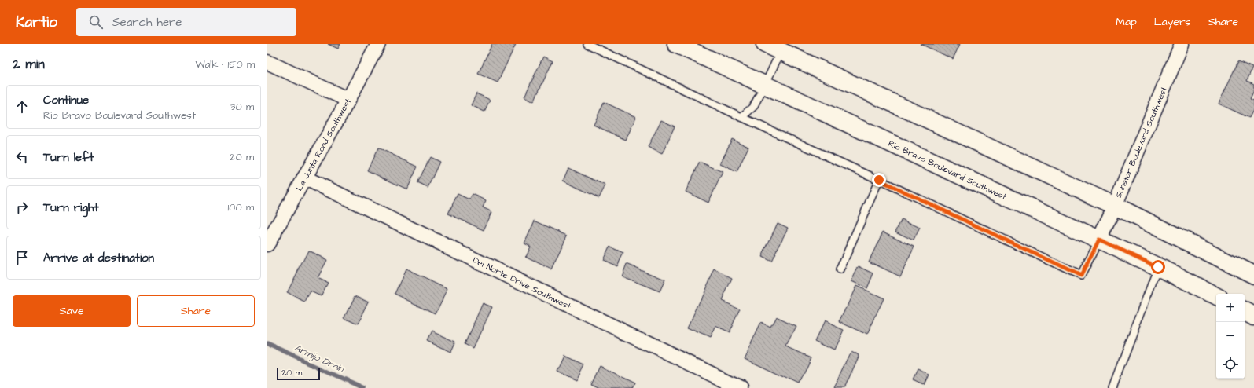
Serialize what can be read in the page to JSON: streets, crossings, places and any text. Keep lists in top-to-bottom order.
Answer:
{
  "streets": {
    "main road": ["Rio Bravo Boulevard Southwest"],
    "street": ["Sunstar Boulevard Southwest", "La Junta Road Southwest", "Del Norte Drive Southwest"]
  },
  "crossings": [
    ["Sunstar Boulevard Southwest", "Rio Bravo Boulevard Southwest"],
    ["La Junta Road Southwest", "Del Norte Drive Southwest"]
  ],
  "water": ["Armijo Drain"],
  "scale_bar": "20 m",
  "page": {
    "header": "Kartio",
    "search": "Search here",
    "nav": ["Map", "Layers", "Share"],
    "heading": ["2 min", "Walk · 150 m"],
    "list": [
      ["Continue", "Rio Bravo Boulevard Southwest", "30 m"],
      ["Turn left", "20 m"],
      ["Turn right", "100 m"],
      "Arrive at destination"
    ],
    "buttons": ["Save", "Share"],
    "map_buttons": ["+", "−"],
    "scale": "20 m"
  }
}
